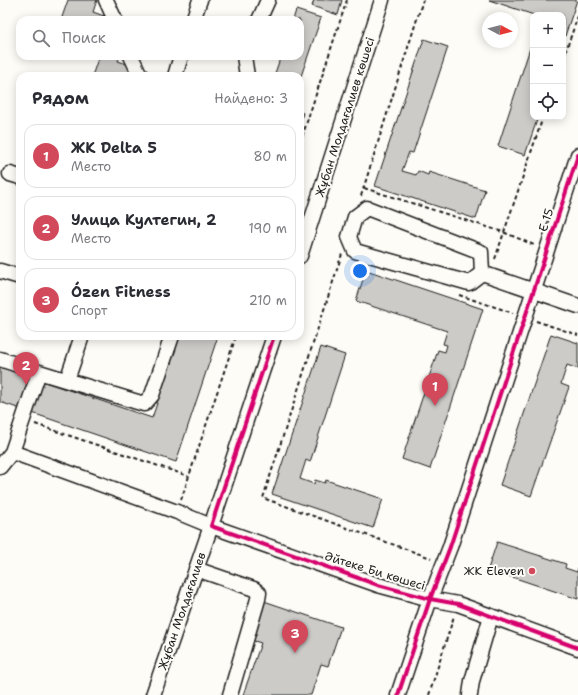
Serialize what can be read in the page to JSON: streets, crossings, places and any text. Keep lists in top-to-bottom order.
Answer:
{
  "streets": {
    "street": [
      "Жұбан Молдағалиев көшесі",
      "E 15",
      "Әйтеке Би көшесі",
      "Жұбан Молдағалиев"
    ]
  },
  "crossings": [
    ["E 15", "Әйтеке Би көшесі"],
    ["Әйтеке Би көшесі", "Жұбан Молдағалиев"]
  ],
  "places": ["ЖК Eleven"],
  "north": "right",
  "page": {
    "map_buttons": ["+", "−"],
    "search": "Поиск",
    "heading": ["Рядом", "Найдено: 3"],
    "list": [
      {
        "mark": "1",
        "name": "ЖК Delta 5",
        "note": "Место",
        "value": "80 m"
      },
      {
        "mark": "2",
        "name": "Улица Култегин, 2",
        "note": "Место",
        "value": "190 m"
      },
      {
        "mark": "3",
        "name": "Ózen Fitness",
        "note": "Спорт",
        "value": "210 m"
      }
    ],
    "pins": ["2", "1", "3"]
  }
}
